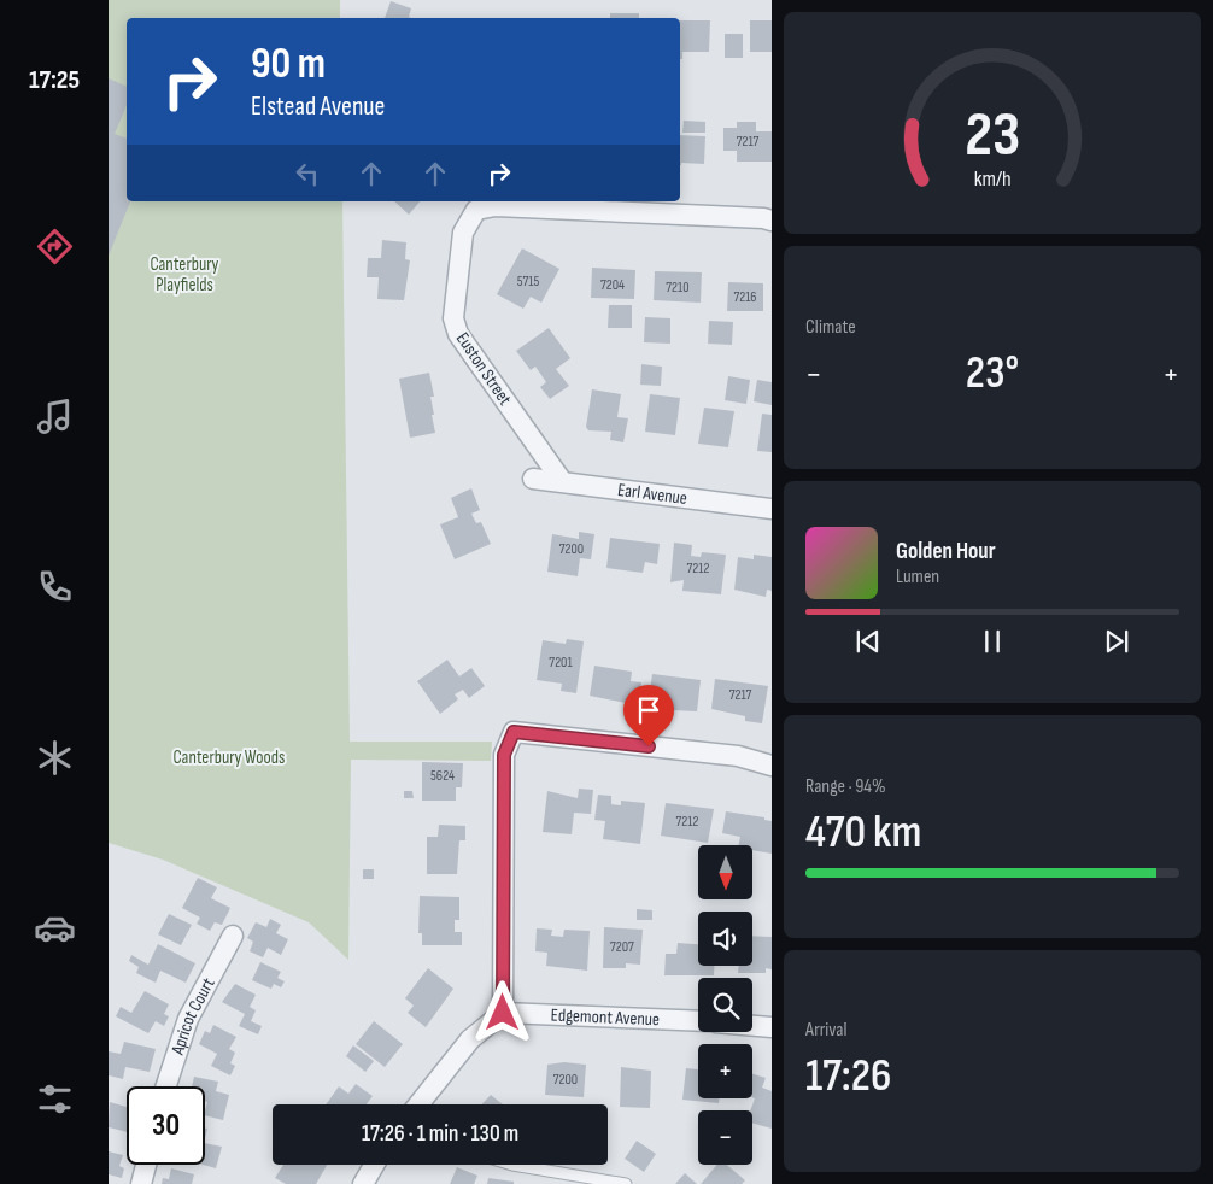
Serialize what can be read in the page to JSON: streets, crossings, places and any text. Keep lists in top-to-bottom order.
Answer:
{
  "streets": {
    "street": [
      "Euston Street",
      "Earl Avenue",
      "Apricot Court",
      "Edgemont Avenue"
    ]
  },
  "crossings": [
    ["Euston Street", "Earl Avenue"]
  ],
  "parks": ["Canterbury Playfields", "Canterbury Woods"],
  "house_numbers": [
    "7217",
    "5715",
    "7204",
    "7210",
    "7216",
    "7200",
    "7212",
    "7201",
    "7217",
    "5624",
    "7212",
    "7207",
    "7200"
  ],
  "north": "bottom",
  "page": {
    "tabs": "17:25",
    "turn": ["90 m", "Elstead Avenue"],
    "tile": [
      "Climate",
      ["Range · 94%", "470 km"],
      ["Arrival", "17:26"]
    ],
    "heat": ["−", "23°", "+"],
    "song": ["Golden Hour", "Lumen"],
    "map_buttons": ["+", "−"],
    "limit": "30",
    "trip": "17:26 · 1 min · 130 m",
    "gauge": ["23", "km/h"]
  }
}
